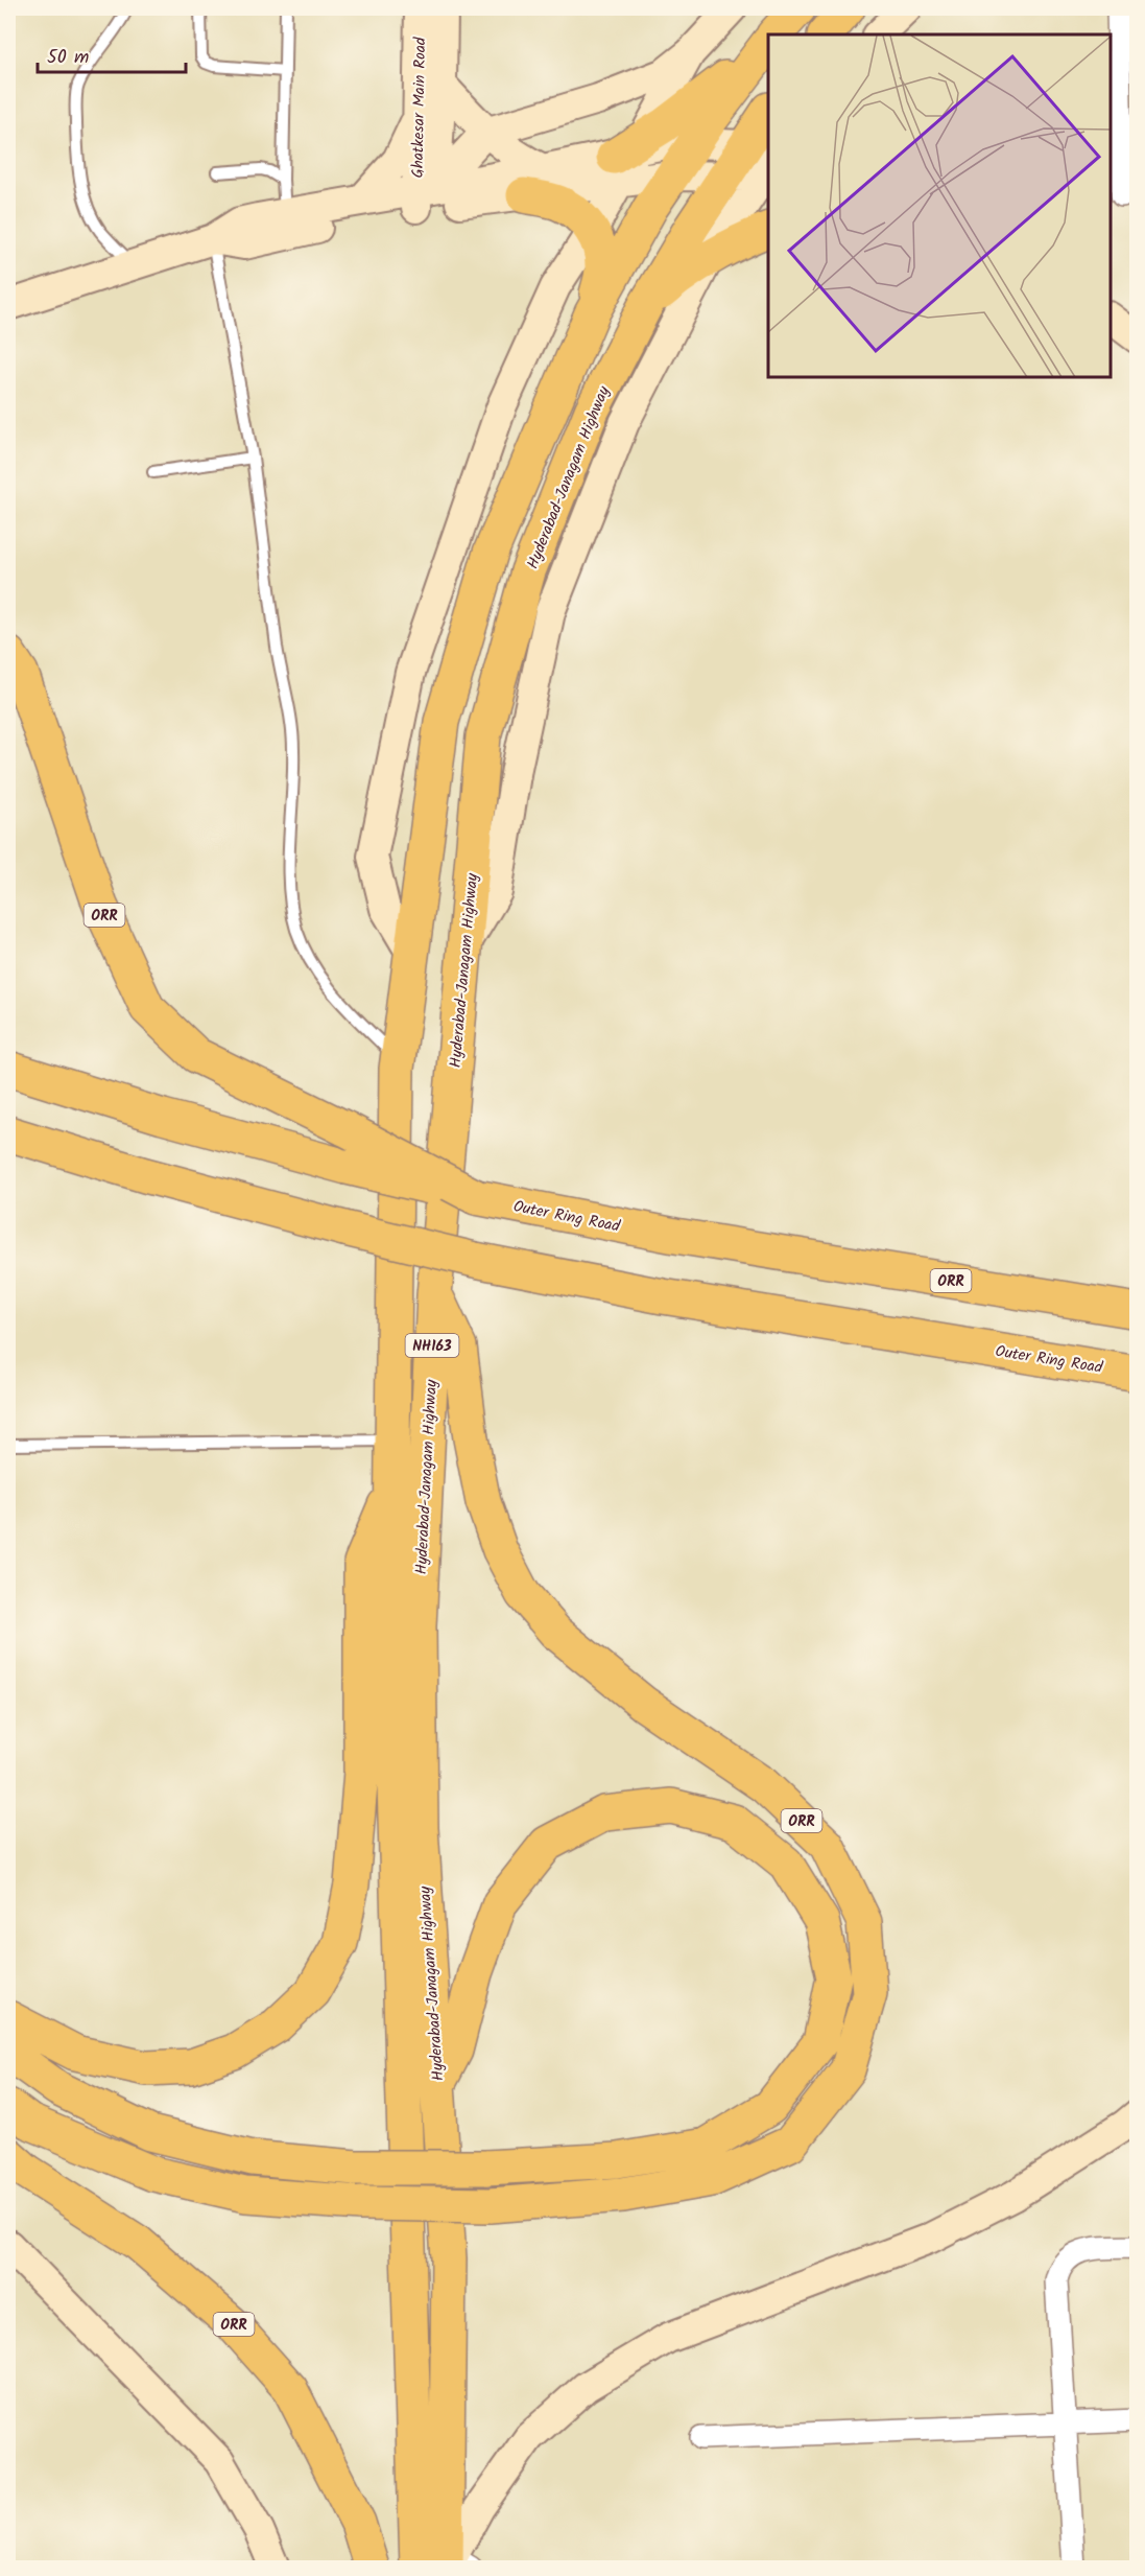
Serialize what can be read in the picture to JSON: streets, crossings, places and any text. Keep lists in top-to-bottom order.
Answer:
{
  "streets": {
    "highway": [
      "Hyderabad-Janagam Highway",
      "ORR",
      "Outer Ring Road",
      "NH163"
    ],
    "street": ["Ghatkesar Main Road"]
  },
  "crossings": [
    ["Hyderabad-Janagam Highway", "ORR"],
    ["Hyderabad-Janagam Highway", "NH163"],
    ["ORR", "Outer Ring Road"]
  ],
  "scale_bar": "50 m"
}
